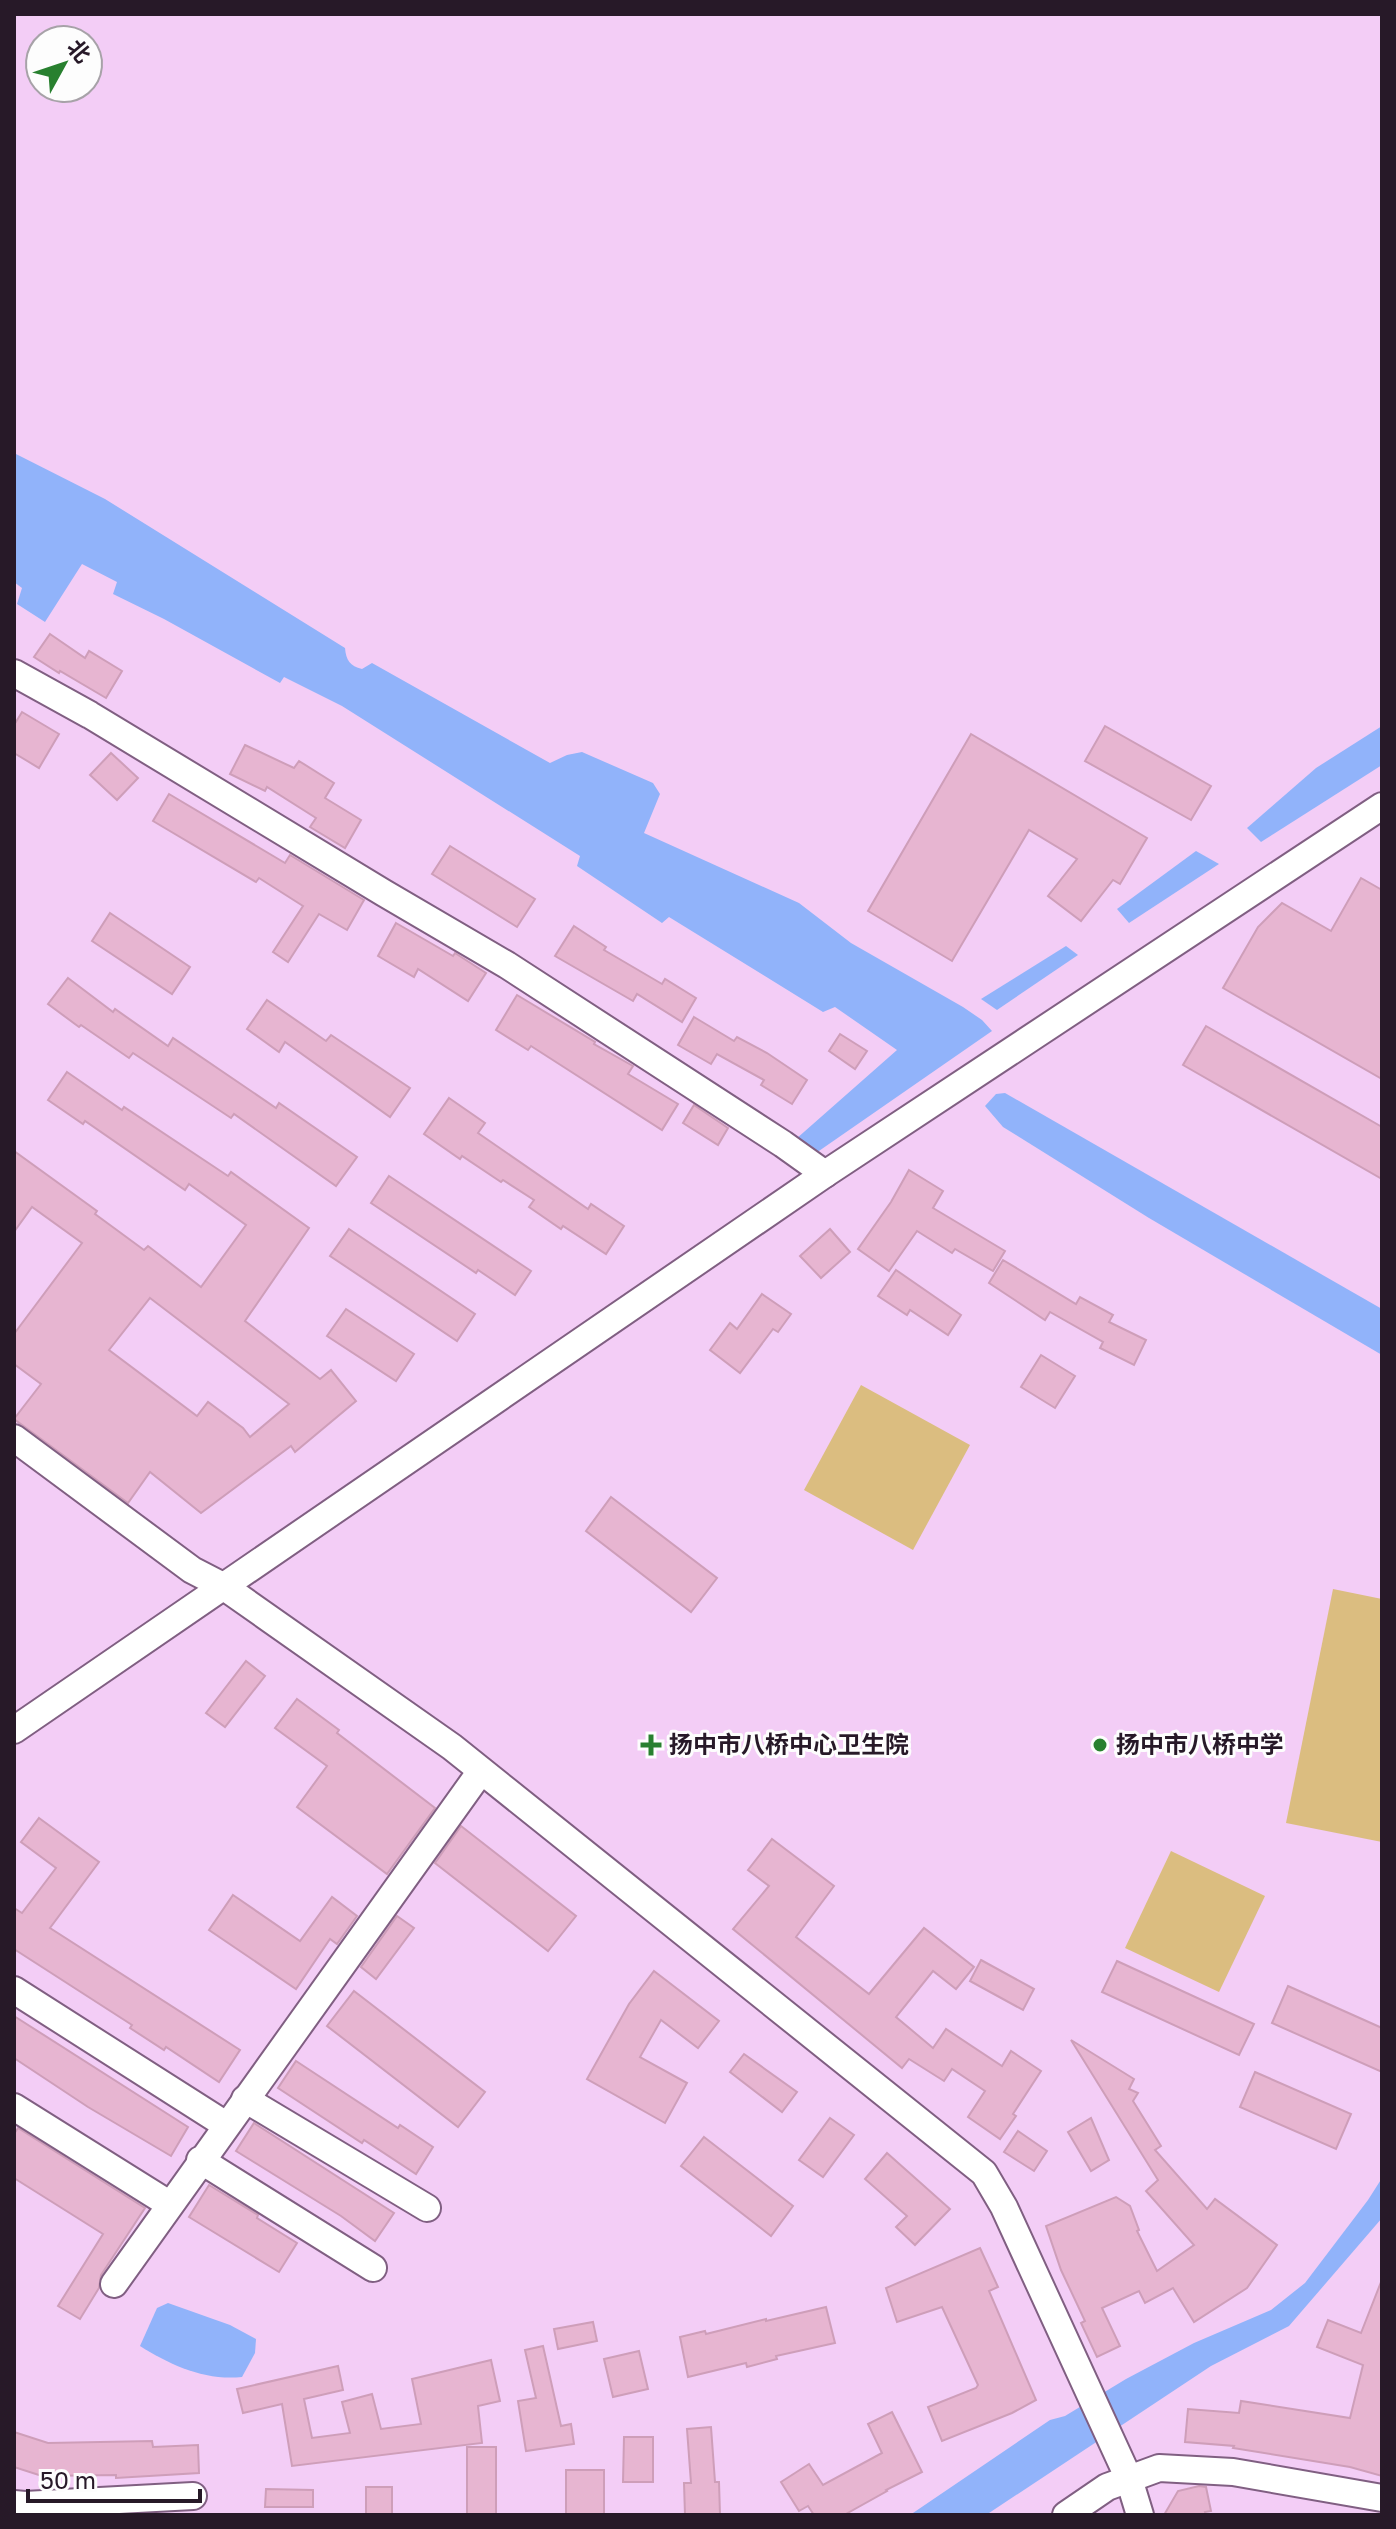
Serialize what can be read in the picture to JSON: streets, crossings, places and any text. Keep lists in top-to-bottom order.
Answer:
{
  "places": {
    "health": ["扬中市八桥中心卫生院"],
    "other": ["扬中市八桥中学"]
  },
  "scale_bar": "50 m",
  "north": "top right"
}
